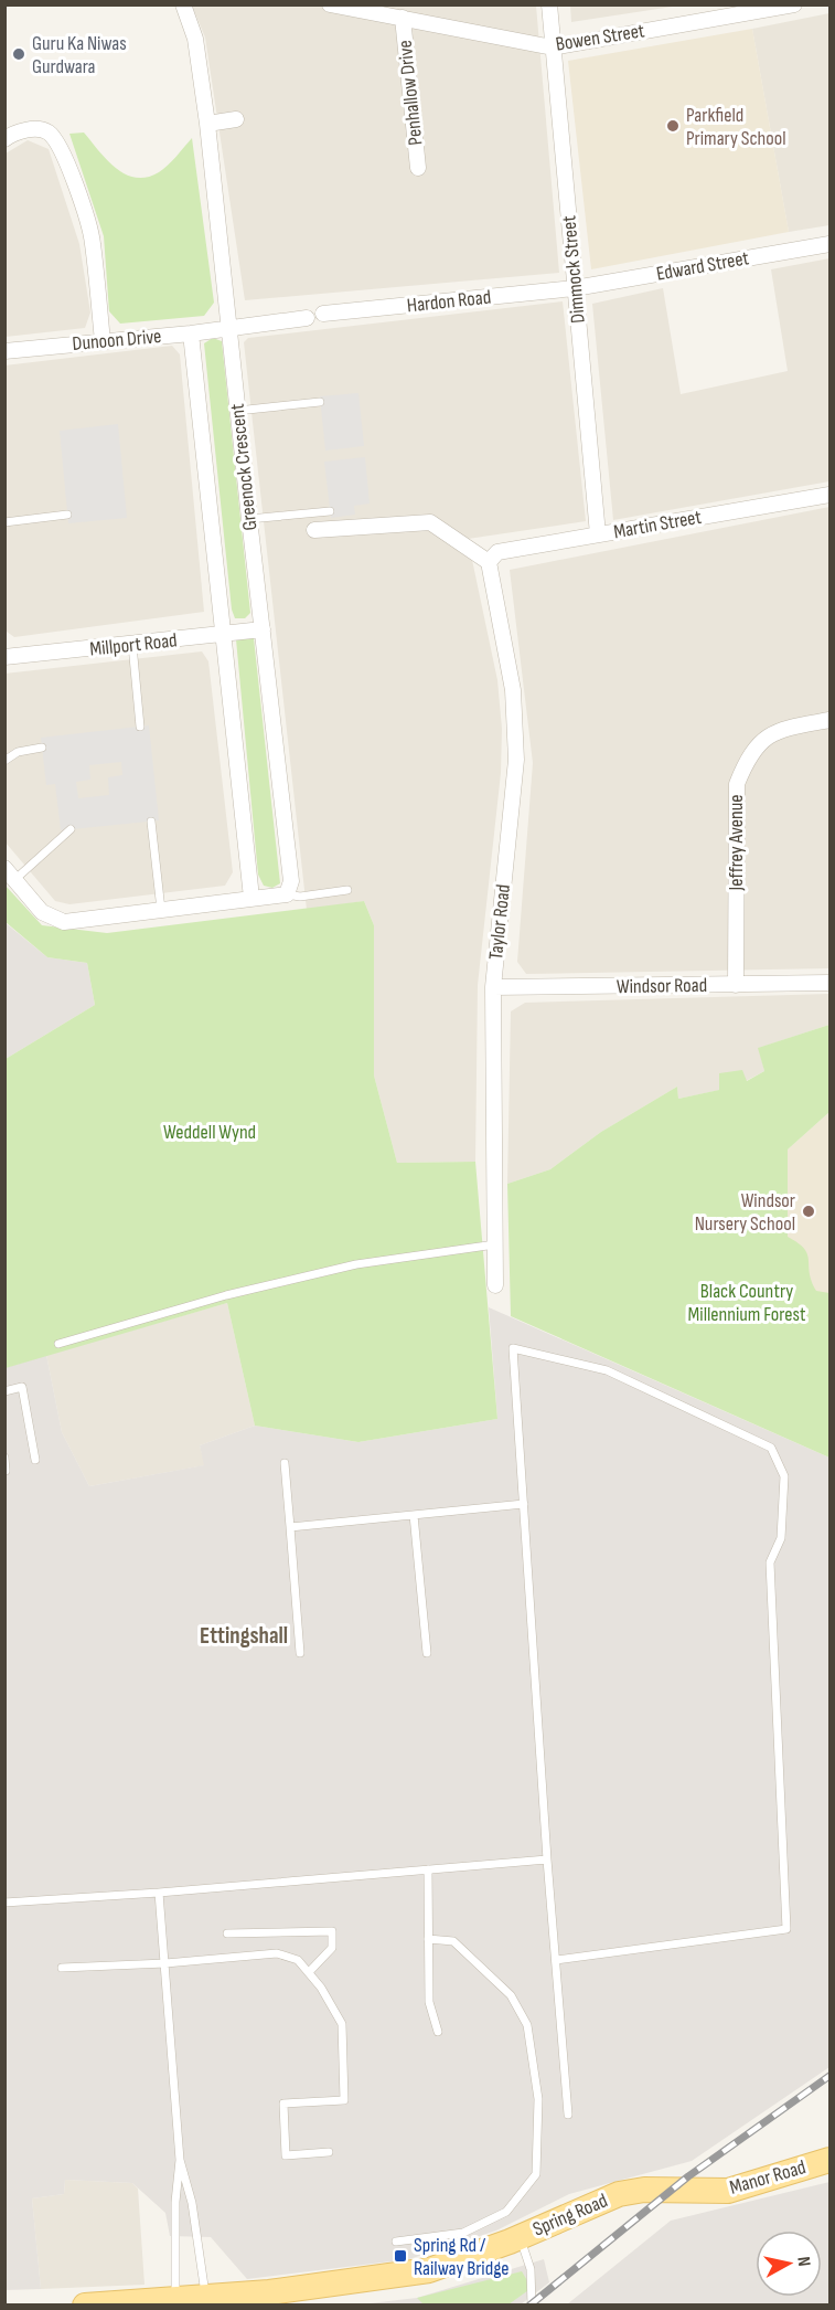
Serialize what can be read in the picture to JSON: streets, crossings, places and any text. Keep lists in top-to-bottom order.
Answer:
{
  "streets": {
    "main road": ["Manor Road", "Spring Road"],
    "street": [
      "Bowen Street",
      "Penhallow Drive",
      "Edward Street",
      "Dimmock Street",
      "Hardon Road",
      "Dunoon Drive",
      "Greenock Crescent",
      "Martin Street",
      "Millport Road",
      "Jeffrey Avenue",
      "Taylor Road",
      "Windsor Road"
    ]
  },
  "crossings": [
    ["Bowen Street", "Penhallow Drive"],
    ["Bowen Street", "Dimmock Street"],
    ["Edward Street", "Dimmock Street"],
    ["Edward Street", "Hardon Road"],
    ["Dimmock Street", "Hardon Road"],
    ["Dimmock Street", "Martin Street"],
    ["Dunoon Drive", "Greenock Crescent"],
    ["Greenock Crescent", "Millport Road"],
    ["Martin Street", "Taylor Road"],
    ["Jeffrey Avenue", "Windsor Road"],
    ["Taylor Road", "Windsor Road"],
    ["Manor Road", "Spring Road"]
  ],
  "districts": ["Ettingshall"],
  "parks": ["Weddell Wynd", "Black Country Millennium Forest"],
  "places": {
    "other": ["Guru Ka Niwas Gurdwara", "Parkfield Primary School", "Windsor Nursery School"],
    "transit": ["Spring Rd / Railway Bridge"]
  },
  "north": "right"
}
